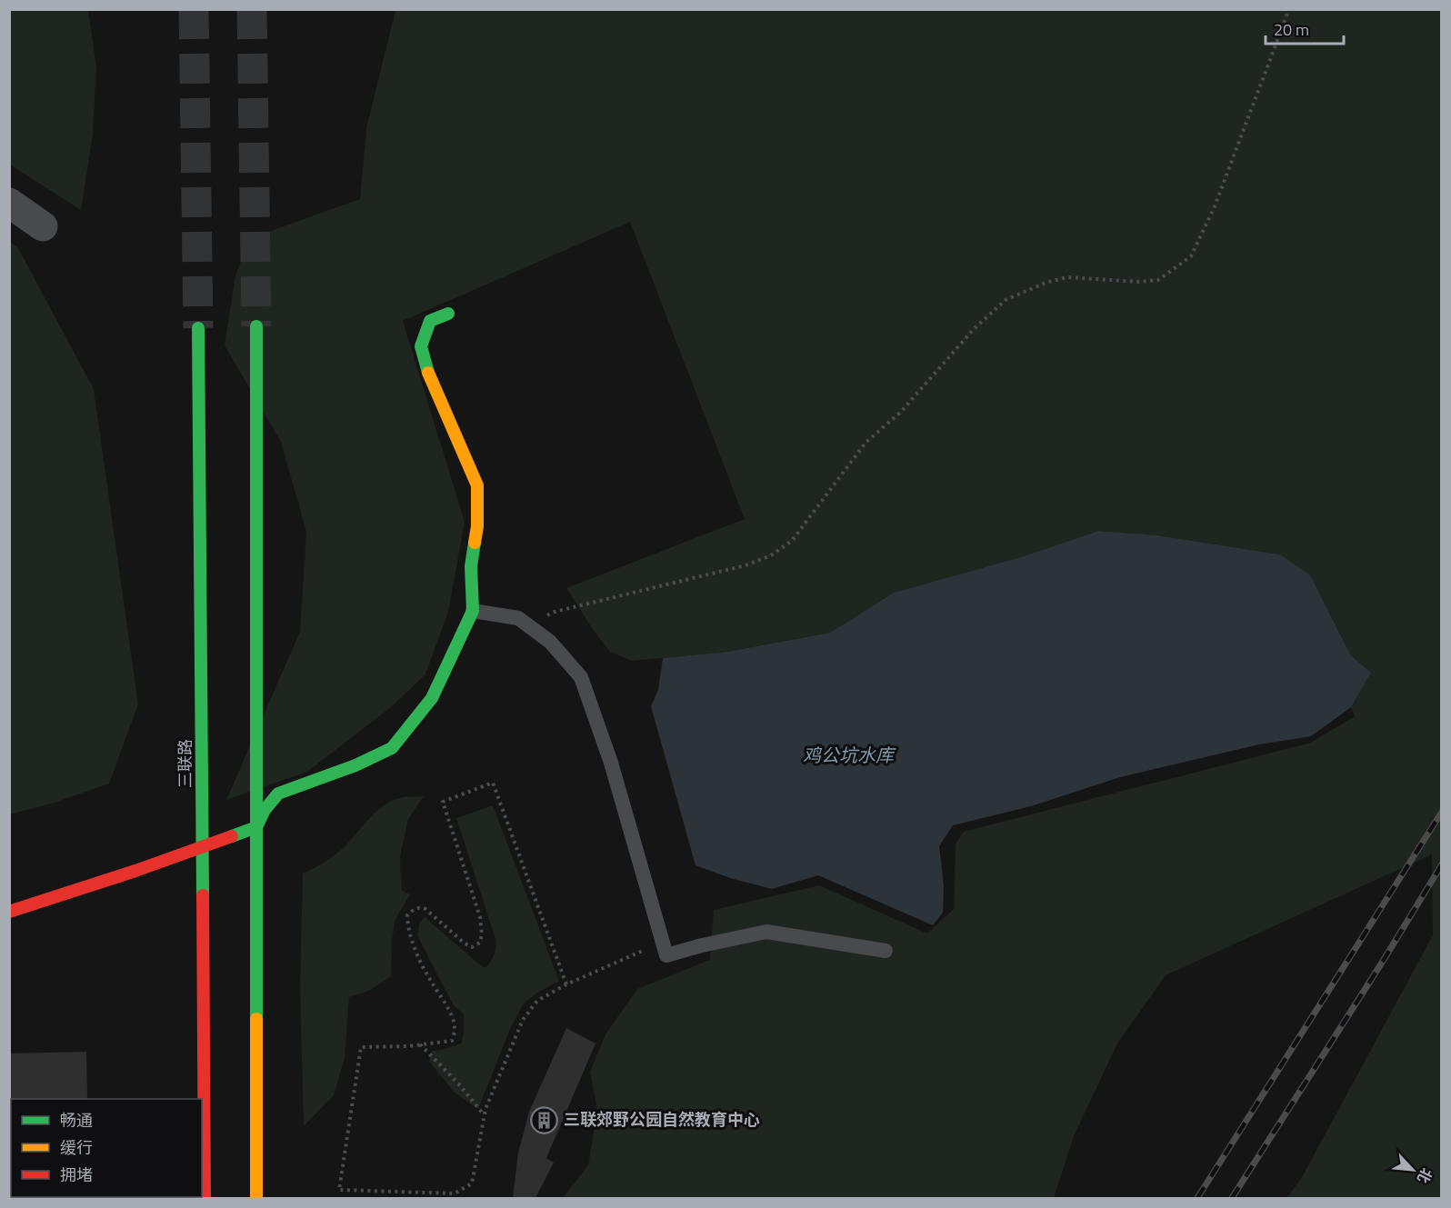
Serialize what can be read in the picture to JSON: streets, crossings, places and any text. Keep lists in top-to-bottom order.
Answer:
{
  "streets": {
    "street": ["三联路"]
  },
  "water": ["鸡公坑水库"],
  "places": {
    "building": ["三联郊野公园自然教育中心"]
  },
  "legend": ["畅通", "缓行", "拥堵"],
  "scale_bar": "20 m",
  "north": "bottom right"
}
